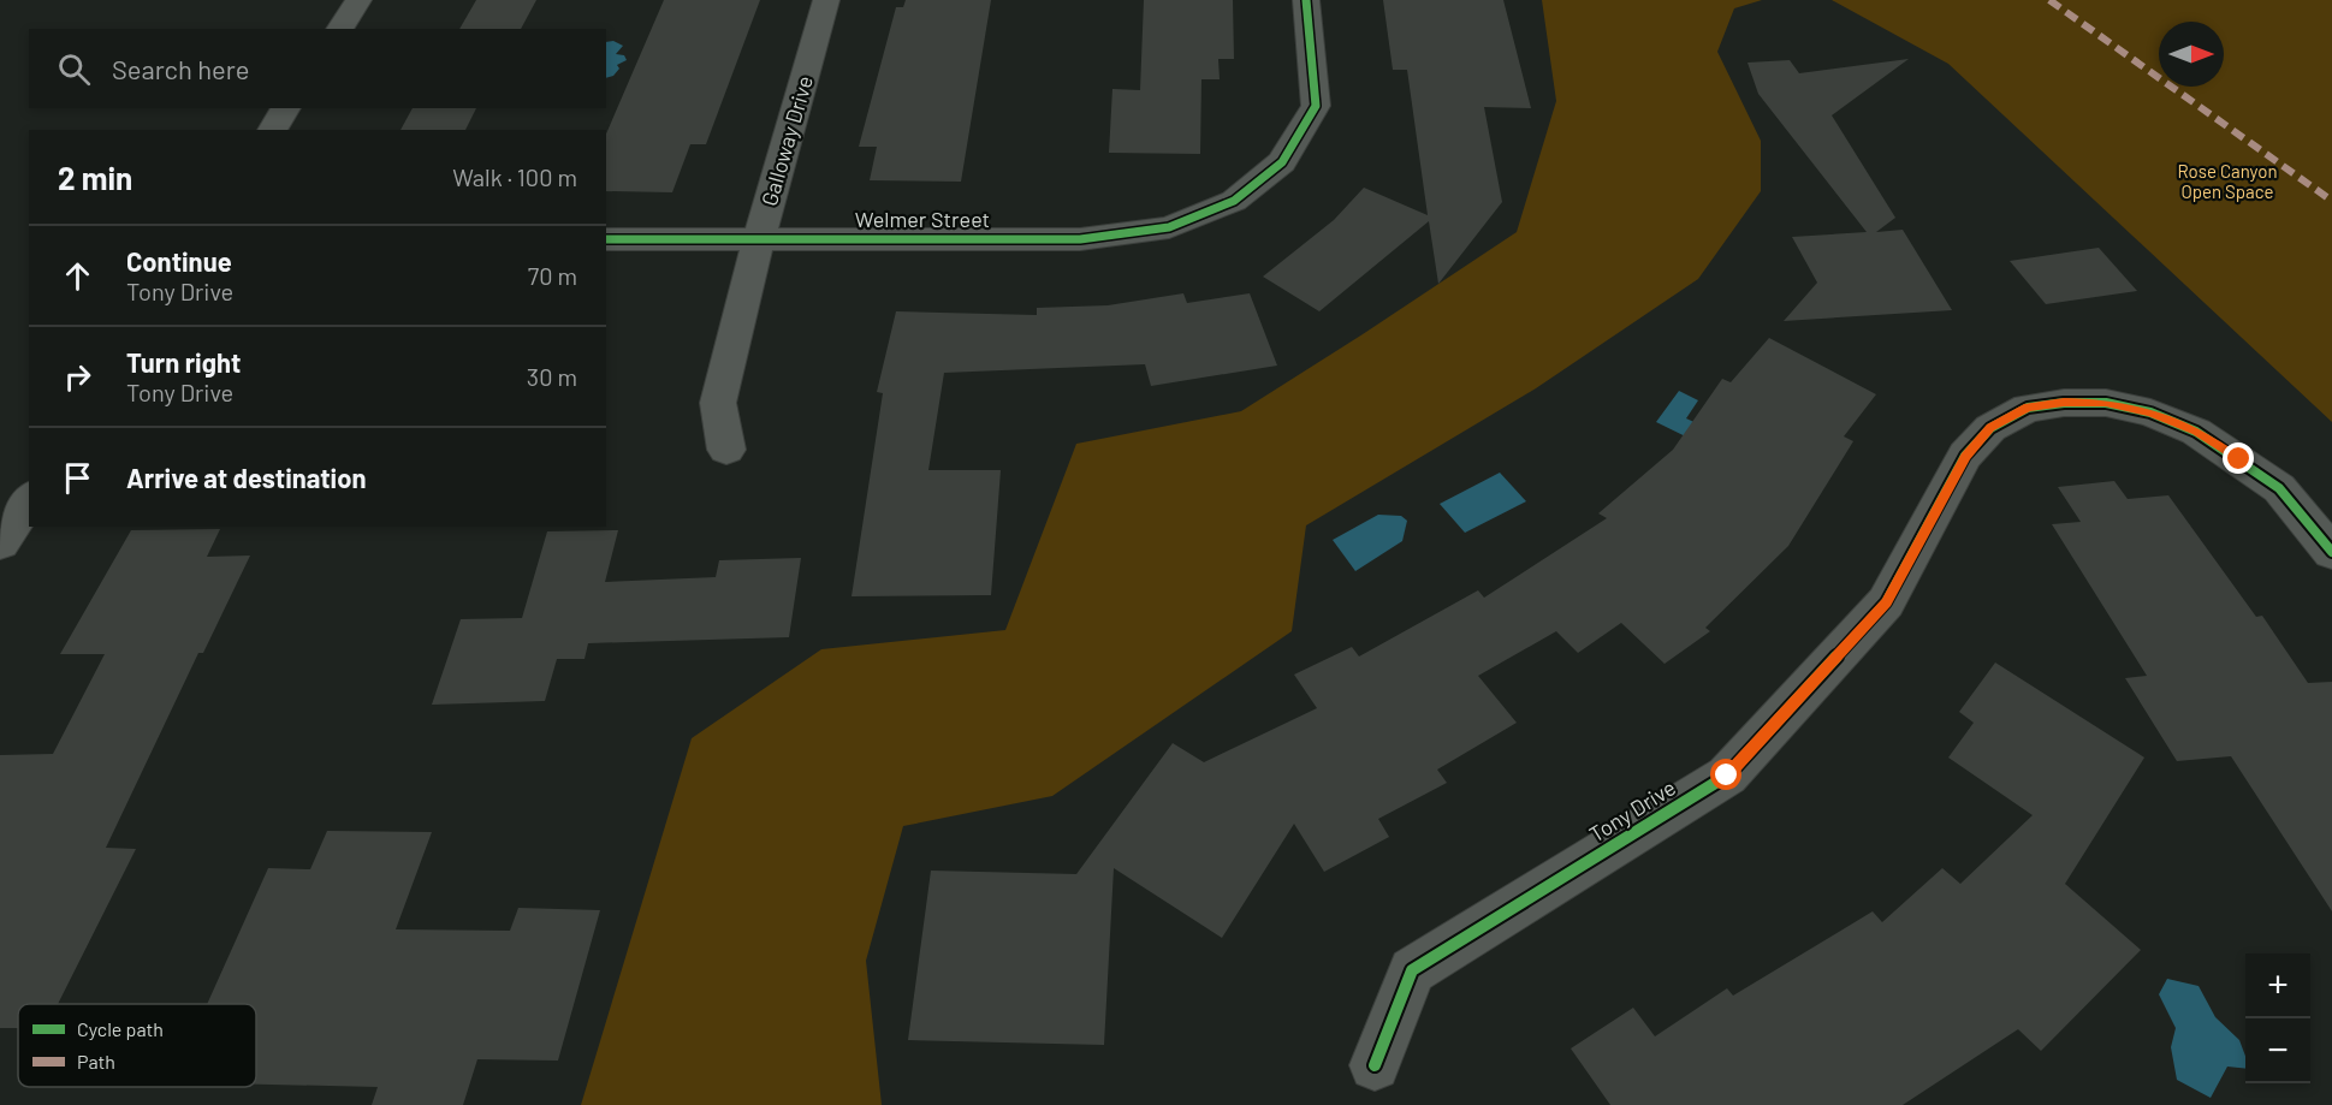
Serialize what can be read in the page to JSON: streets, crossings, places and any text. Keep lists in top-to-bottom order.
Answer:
{
  "streets": {
    "street": ["Galloway Drive", "Welmer Street", "Tony Drive"]
  },
  "crossings": [
    ["Galloway Drive", "Welmer Street"]
  ],
  "parks": ["Rose Canyon Open Space"],
  "legend": ["Cycle path", "Path"],
  "north": "right",
  "page": {
    "search": "Search here",
    "heading": ["2 min", "Walk · 100 m"],
    "list": [
      ["Continue", "Tony Drive", "70 m"],
      ["Turn right", "Tony Drive", "30 m"],
      "Arrive at destination"
    ],
    "map_buttons": ["+", "−"]
  }
}
